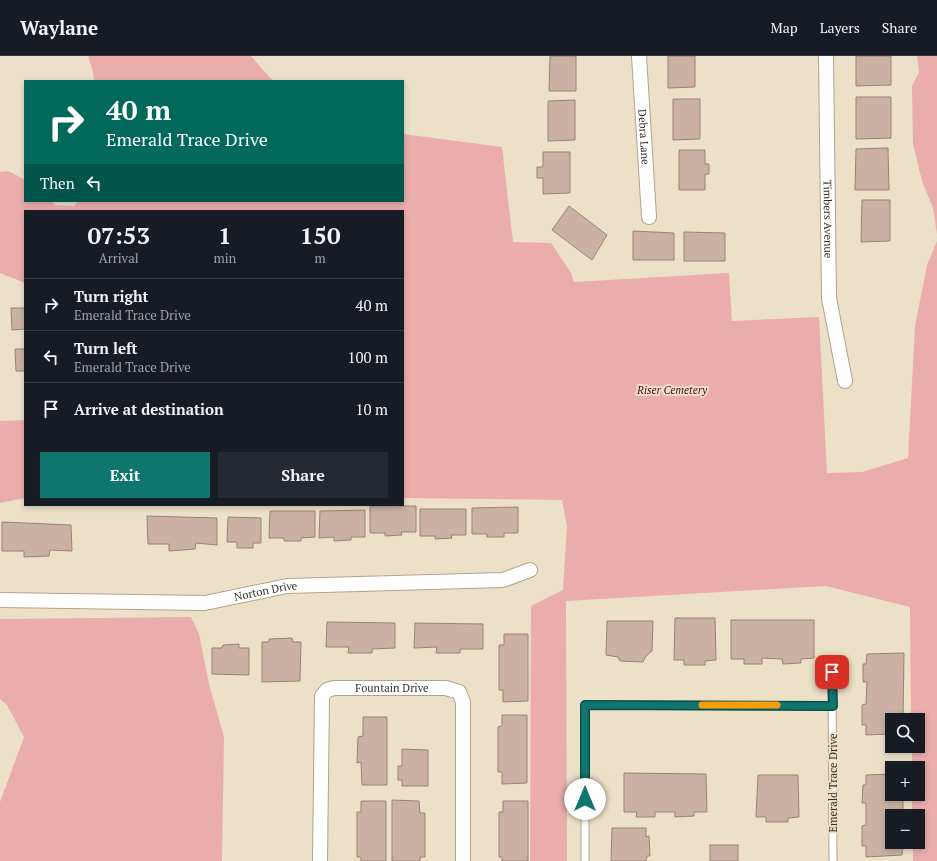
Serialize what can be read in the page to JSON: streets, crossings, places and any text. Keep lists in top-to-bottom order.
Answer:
{
  "streets": {
    "street": [
      "Debra Lane",
      "Timbers Avenue",
      "Norton Drive",
      "Fountain Drive"
    ],
    "lane": ["Emerald Trace Drive"]
  },
  "parks": ["Riser Cemetery"],
  "page": {
    "header": "Waylane",
    "nav": ["Map", "Layers", "Share"],
    "turn": ["40 m", "Emerald Trace Drive"],
    "then": "Then",
    "eta": [
      "07:53",
      "Arrival",
      "1",
      "min",
      "150",
      "m"
    ],
    "list": [
      {
        "name": "Turn right",
        "note": "Emerald Trace Drive",
        "value": "40 m"
      },
      {
        "name": "Turn left",
        "note": "Emerald Trace Drive",
        "value": "100 m"
      },
      {
        "name": "Arrive at destination",
        "value": "10 m"
      }
    ],
    "buttons": ["Exit", "Share"],
    "map_buttons": ["+", "−"]
  }
}
